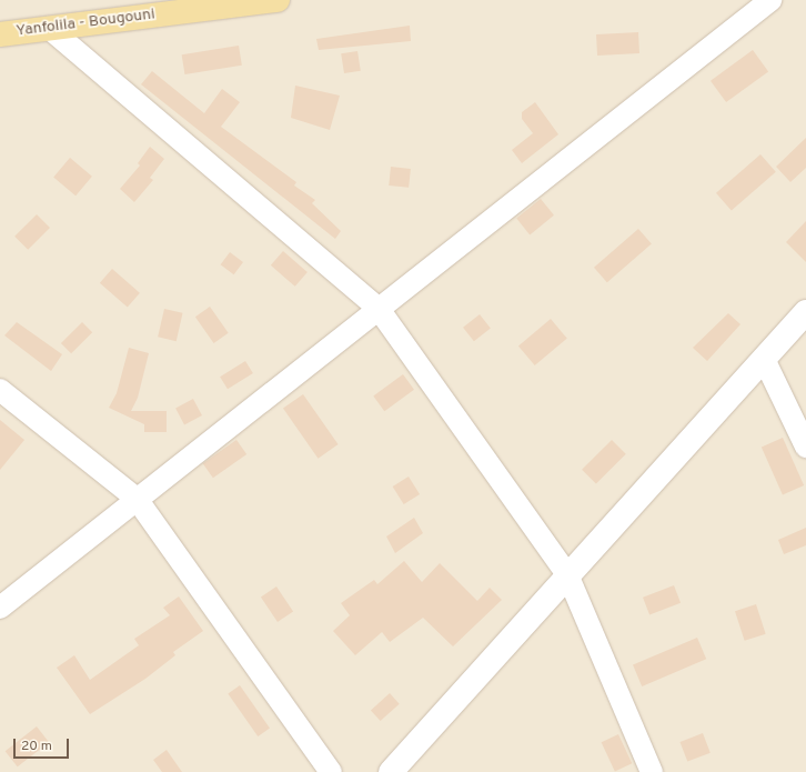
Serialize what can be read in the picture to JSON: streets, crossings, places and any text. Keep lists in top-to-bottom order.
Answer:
{
  "streets": {
    "main road": ["Yanfolila - Bougouni"]
  },
  "scale_bar": "20 m"
}
